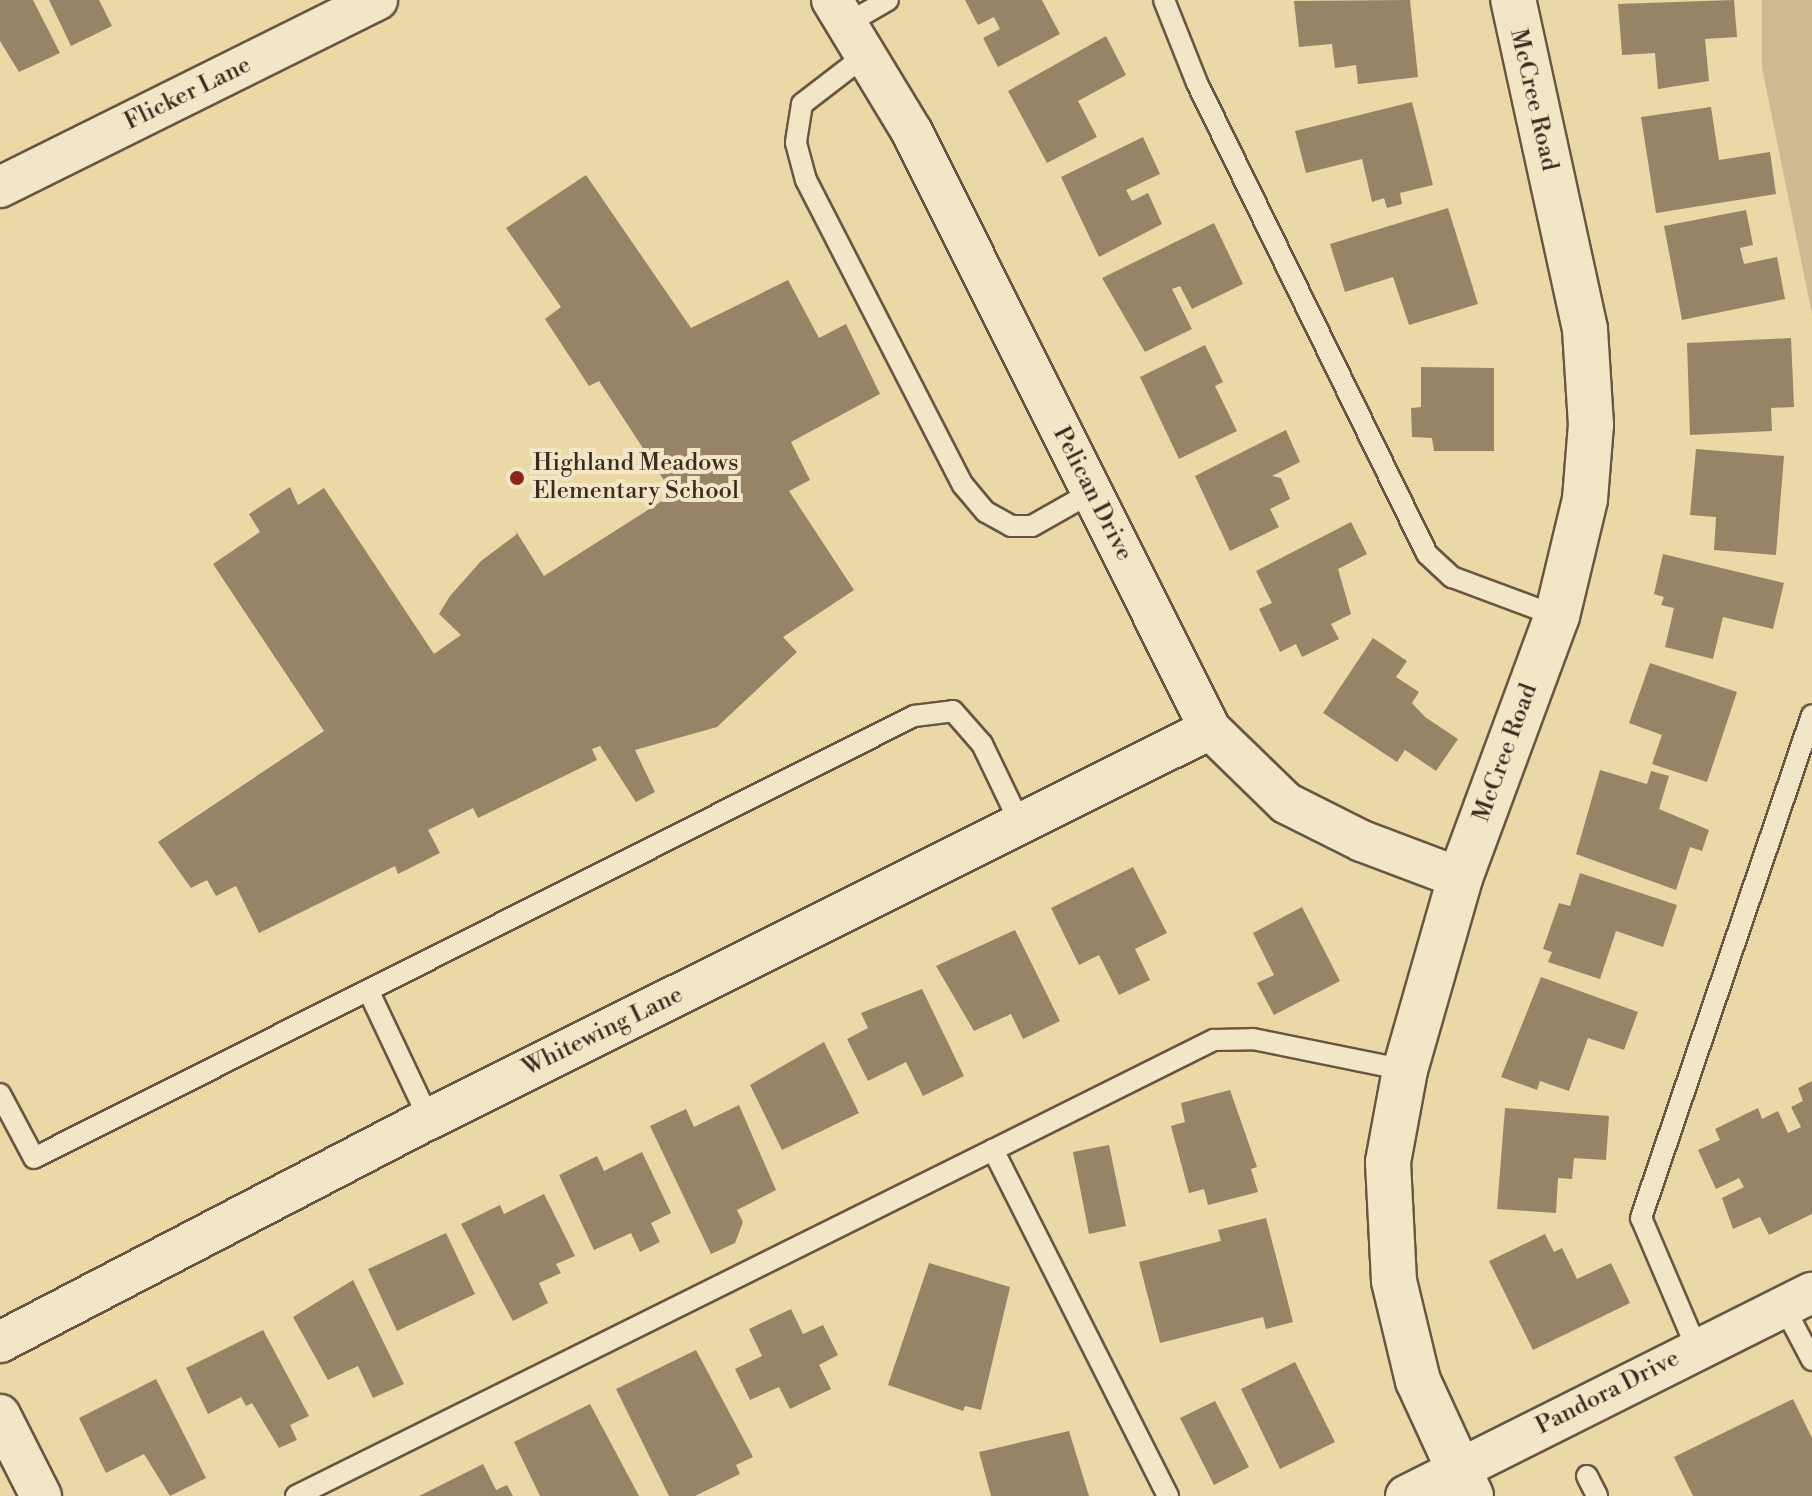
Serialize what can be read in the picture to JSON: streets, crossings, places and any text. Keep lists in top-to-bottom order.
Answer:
{
  "streets": {
    "street": [
      "Flicker Lane",
      "McCree Road",
      "Pelican Drive",
      "Whitewing Lane",
      "Pandora Drive"
    ]
  },
  "crossings": [
    ["McCree Road", "Pelican Drive"],
    ["McCree Road", "Pandora Drive"],
    ["Pelican Drive", "Whitewing Lane"]
  ],
  "places": ["Highland Meadows Elementary School"]
}
